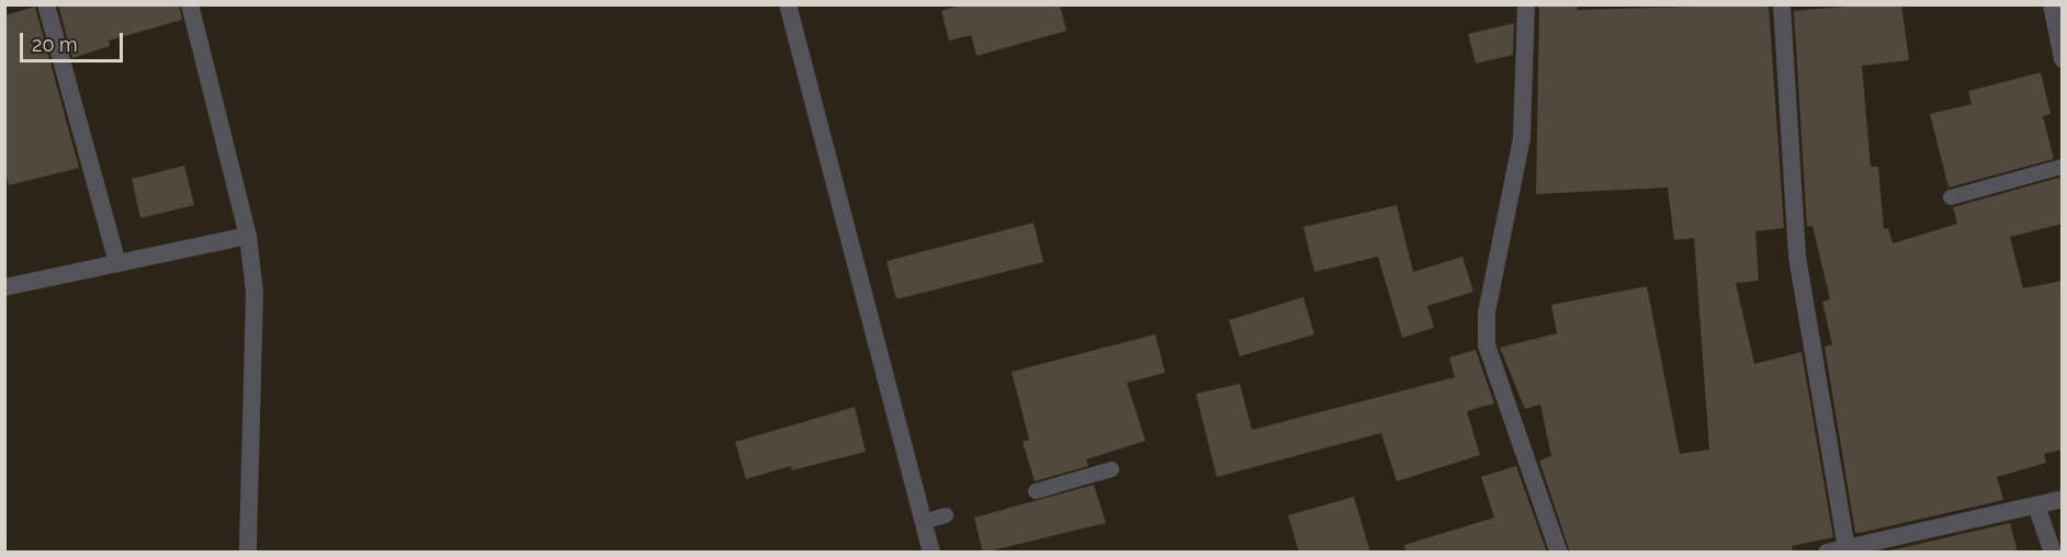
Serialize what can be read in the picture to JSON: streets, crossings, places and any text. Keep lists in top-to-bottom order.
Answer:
{
  "scale_bar": "20 m"
}
